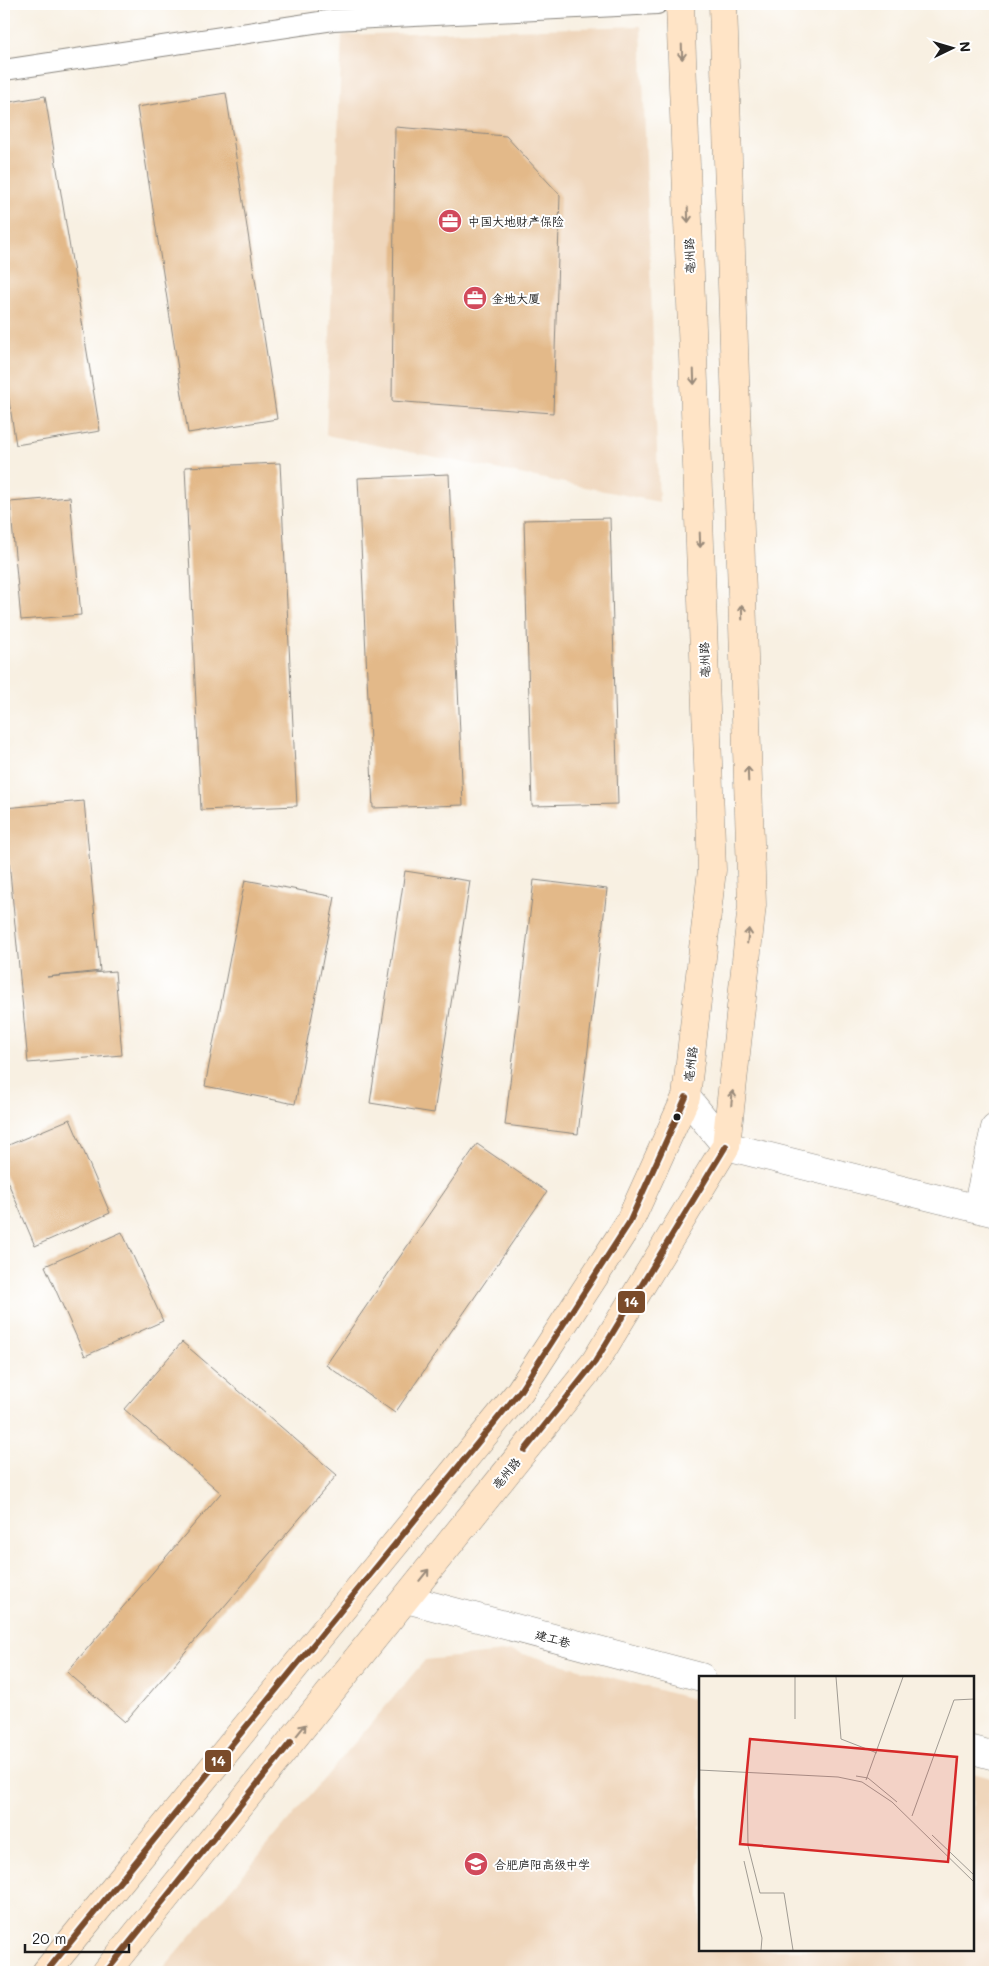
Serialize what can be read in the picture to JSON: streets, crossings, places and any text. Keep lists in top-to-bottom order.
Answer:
{
  "streets": {
    "main road": ["亳州路"],
    "street": ["建工巷"]
  },
  "crossings": [
    ["亳州路", "建工巷"]
  ],
  "places": {
    "office": ["中国大地财产保险", "金地大厦"],
    "school or university": ["合肥庐阳高级中学"]
  },
  "lines": ["transit line 14"],
  "scale_bar": "20 m",
  "north": "right"
}
